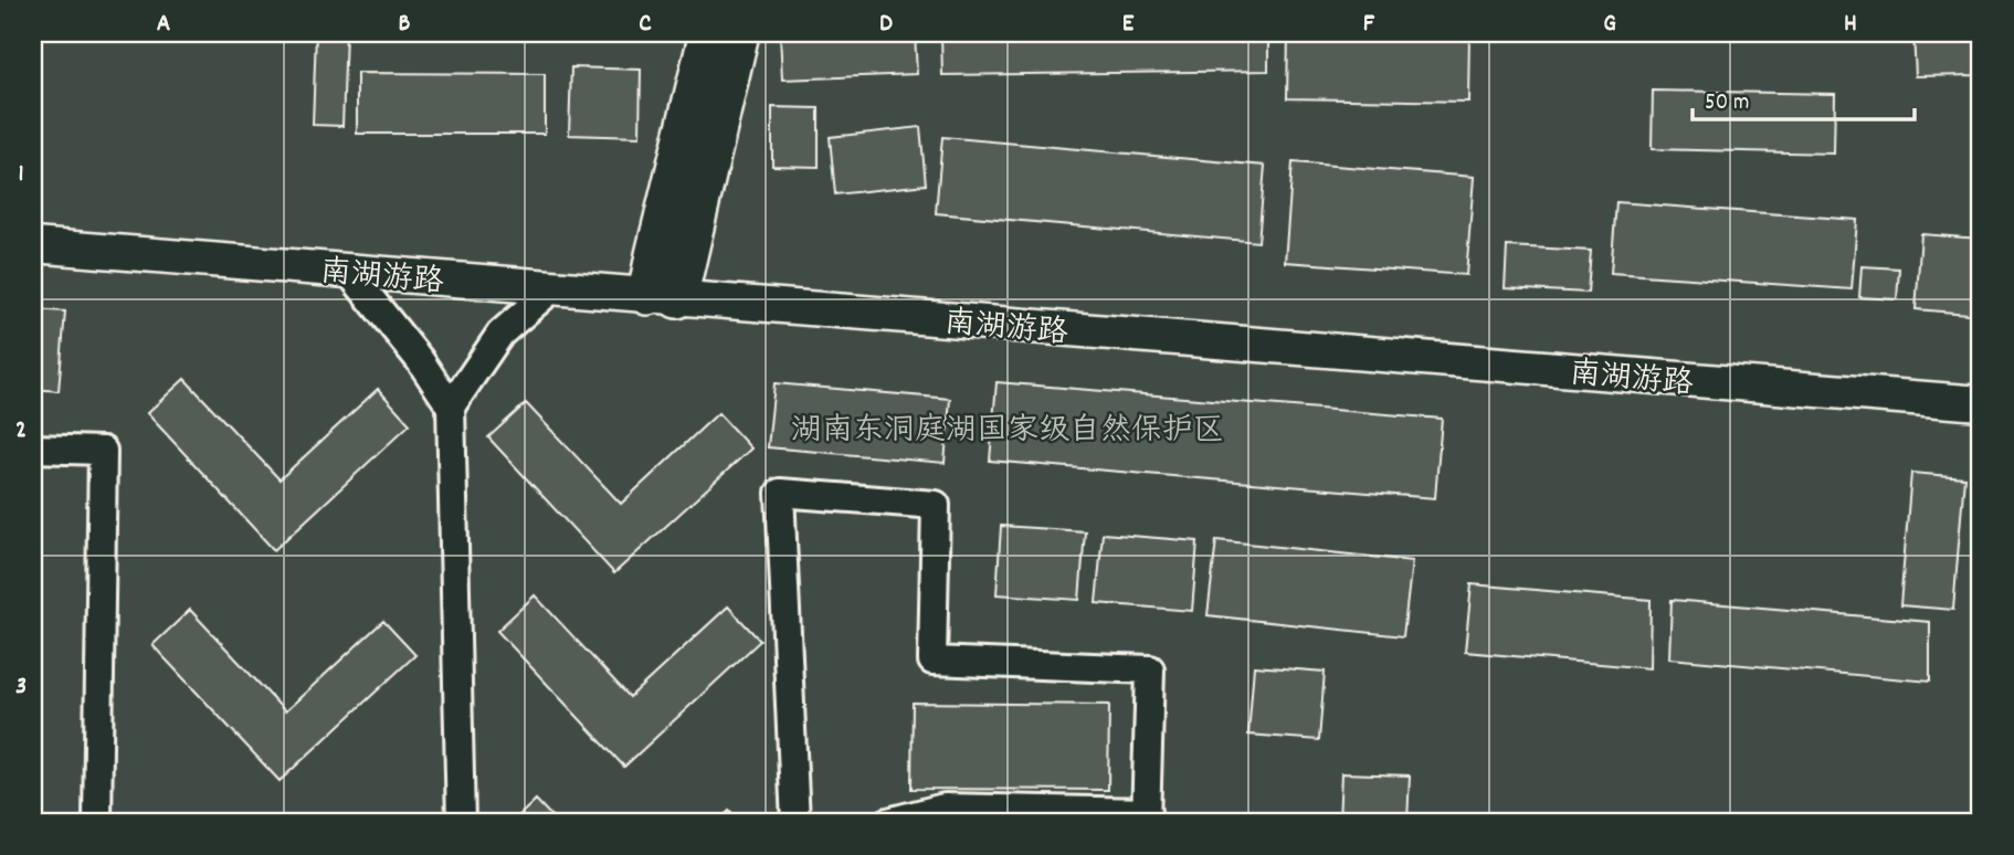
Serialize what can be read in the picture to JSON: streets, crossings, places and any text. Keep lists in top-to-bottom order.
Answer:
{
  "streets": {
    "street": ["南湖游路"]
  },
  "parks": ["湖南东洞庭湖国家级自然保护区"],
  "scale_bar": "50 m",
  "grid": {
    "columns": [
      "A",
      "B",
      "C",
      "D",
      "E",
      "F",
      "G",
      "H"
    ],
    "rows": ["1", "2", "3"]
  }
}
